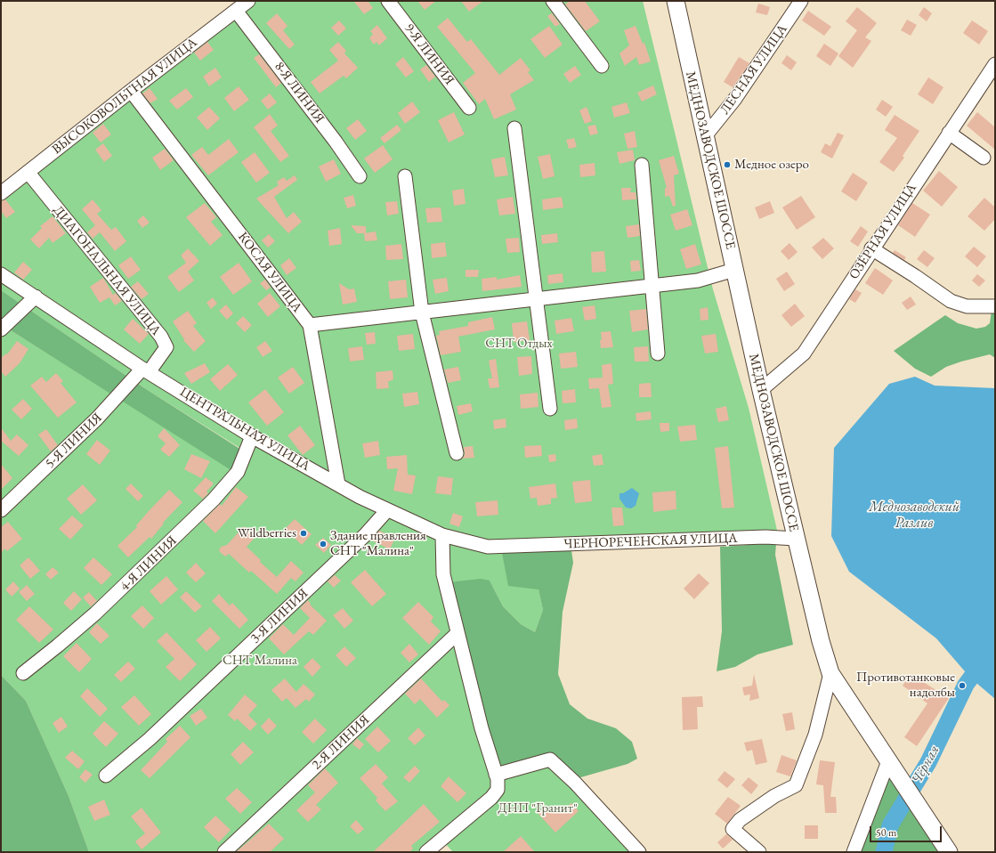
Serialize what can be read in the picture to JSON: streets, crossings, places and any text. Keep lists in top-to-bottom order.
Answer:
{
  "streets": {
    "main road": ["МЕДНОЗАВОДСКОЕ ШОССЕ"],
    "street": [
      "9-Я ЛИНИЯ",
      "ЛЕСНАЯ УЛИЦА",
      "8-Я ЛИНИЯ",
      "ВЫСОКОВОЛЬТНАЯ УЛИЦА",
      "ОЗЁРНАЯ УЛИЦА",
      "ДИАГОНАЛЬНАЯ УЛИЦА",
      "КОСАЯ УЛИЦА",
      "ЦЕНТРАЛЬНАЯ УЛИЦА",
      "5-Я ЛИНИЯ",
      "ЧЕРНОРЕЧЕНСКАЯ УЛИЦА",
      "4-Я ЛИНИЯ",
      "3-Я ЛИНИЯ",
      "2-Я ЛИНИЯ"
    ]
  },
  "crossings": [
    ["ЛЕСНАЯ УЛИЦА", "МЕДНОЗАВОДСКОЕ ШОССЕ"],
    ["8-Я ЛИНИЯ", "ВЫСОКОВОЛЬТНАЯ УЛИЦА"],
    ["ВЫСОКОВОЛЬТНАЯ УЛИЦА", "ДИАГОНАЛЬНАЯ УЛИЦА"],
    ["ВЫСОКОВОЛЬТНАЯ УЛИЦА", "КОСАЯ УЛИЦА"],
    ["МЕДНОЗАВОДСКОЕ ШОССЕ", "ОЗЁРНАЯ УЛИЦА"],
    ["МЕДНОЗАВОДСКОЕ ШОССЕ", "ЧЕРНОРЕЧЕНСКАЯ УЛИЦА"],
    ["ДИАГОНАЛЬНАЯ УЛИЦА", "ЦЕНТРАЛЬНАЯ УЛИЦА"],
    ["ДИАГОНАЛЬНАЯ УЛИЦА", "5-Я ЛИНИЯ"],
    ["КОСАЯ УЛИЦА", "ЦЕНТРАЛЬНАЯ УЛИЦА"],
    ["ЦЕНТРАЛЬНАЯ УЛИЦА", "5-Я ЛИНИЯ"],
    ["ЦЕНТРАЛЬНАЯ УЛИЦА", "ЧЕРНОРЕЧЕНСКАЯ УЛИЦА"],
    ["ЦЕНТРАЛЬНАЯ УЛИЦА", "4-Я ЛИНИЯ"],
    ["ЦЕНТРАЛЬНАЯ УЛИЦА", "3-Я ЛИНИЯ"]
  ],
  "water": ["Меднозаводский Разлив", "Чёрная"],
  "parks": ["СНТ Отдых", "СНТ Малина", "ДНП \"Гранит\""],
  "places": [
    "Медное озеро",
    "Wildberries",
    "Здание правления СНТ \"Малина\"",
    "Противотанковые надолбы"
  ],
  "scale_bar": "50 m"
}
